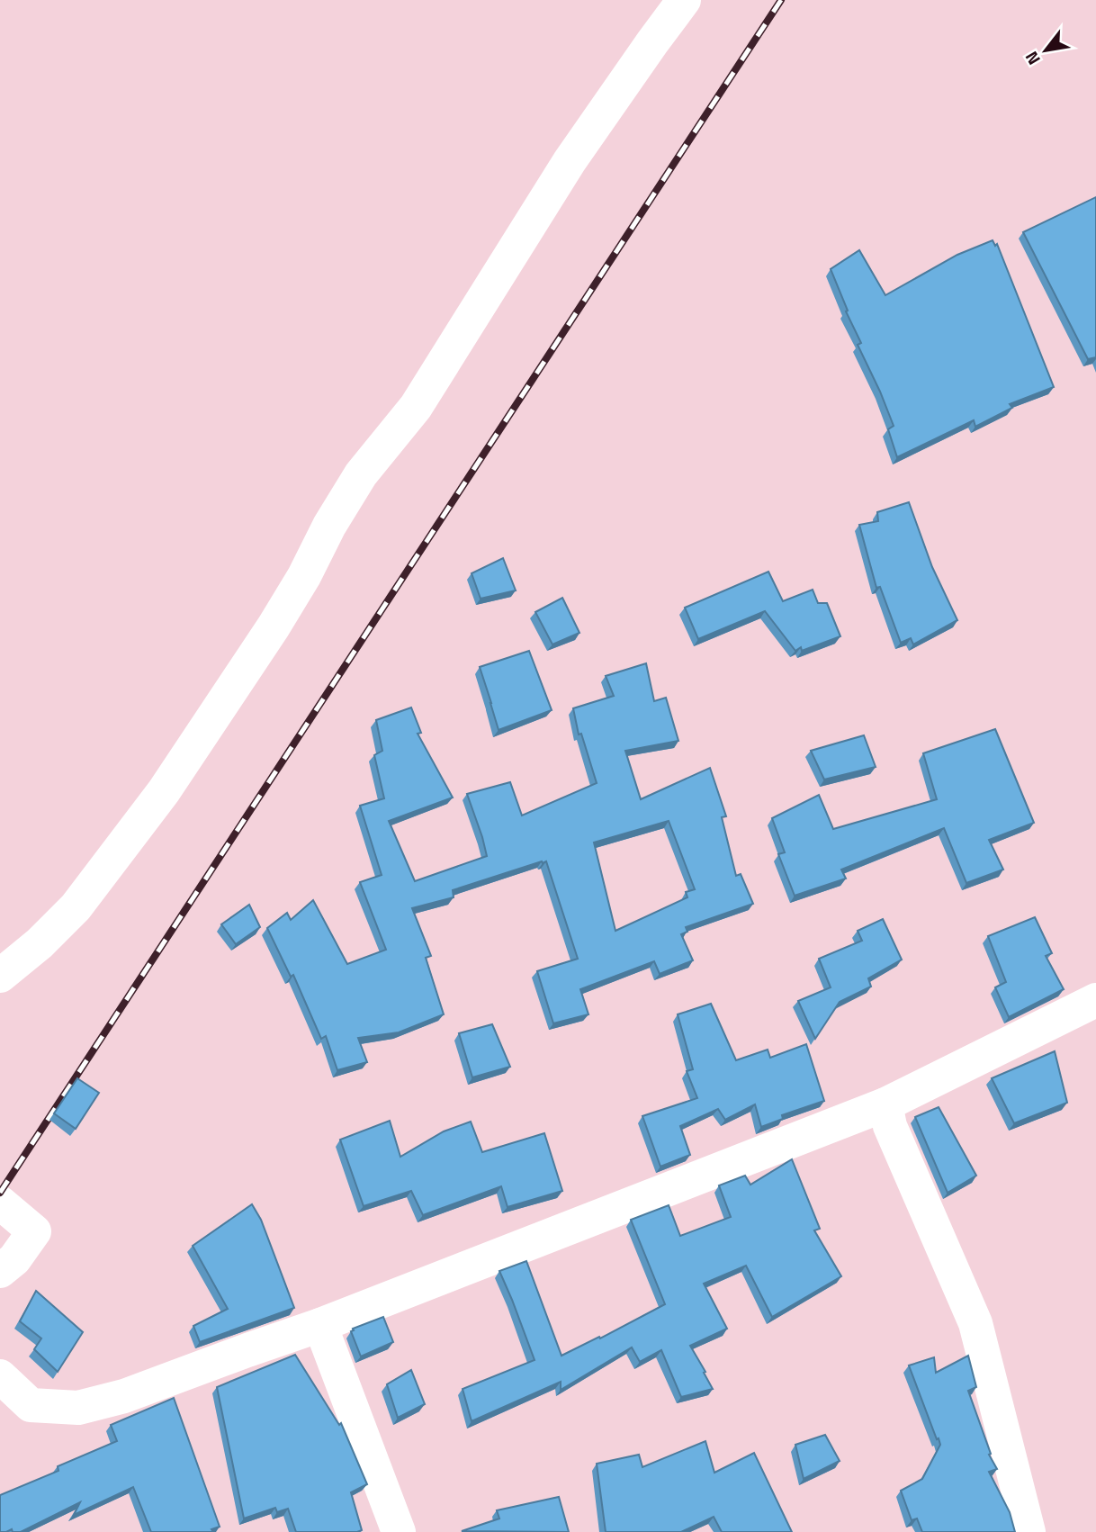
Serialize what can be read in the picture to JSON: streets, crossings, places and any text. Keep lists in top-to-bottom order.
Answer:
{
  "north": "bottom left"
}
